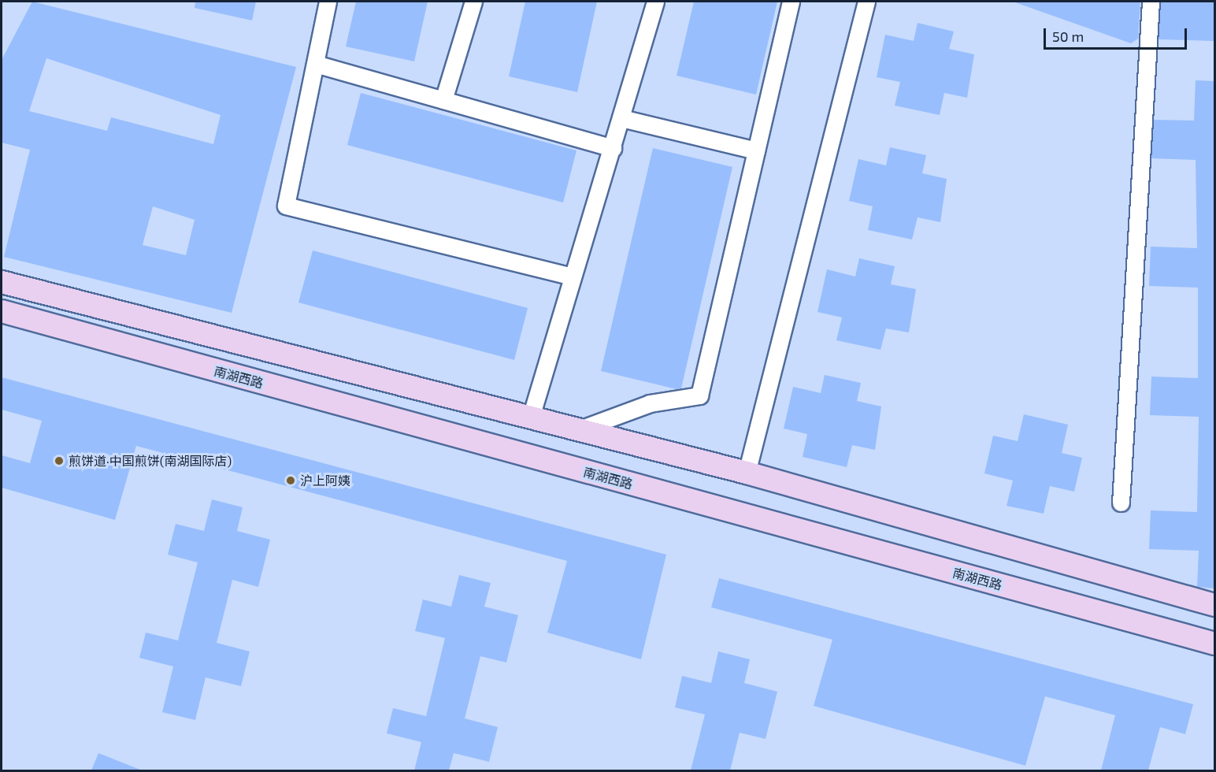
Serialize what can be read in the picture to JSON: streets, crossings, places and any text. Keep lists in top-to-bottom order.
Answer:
{
  "streets": {
    "main road": ["南湖西路"]
  },
  "places": ["煎饼道·中国煎饼(南湖国际店)", "沪上阿姨"],
  "scale_bar": "50 m"
}
